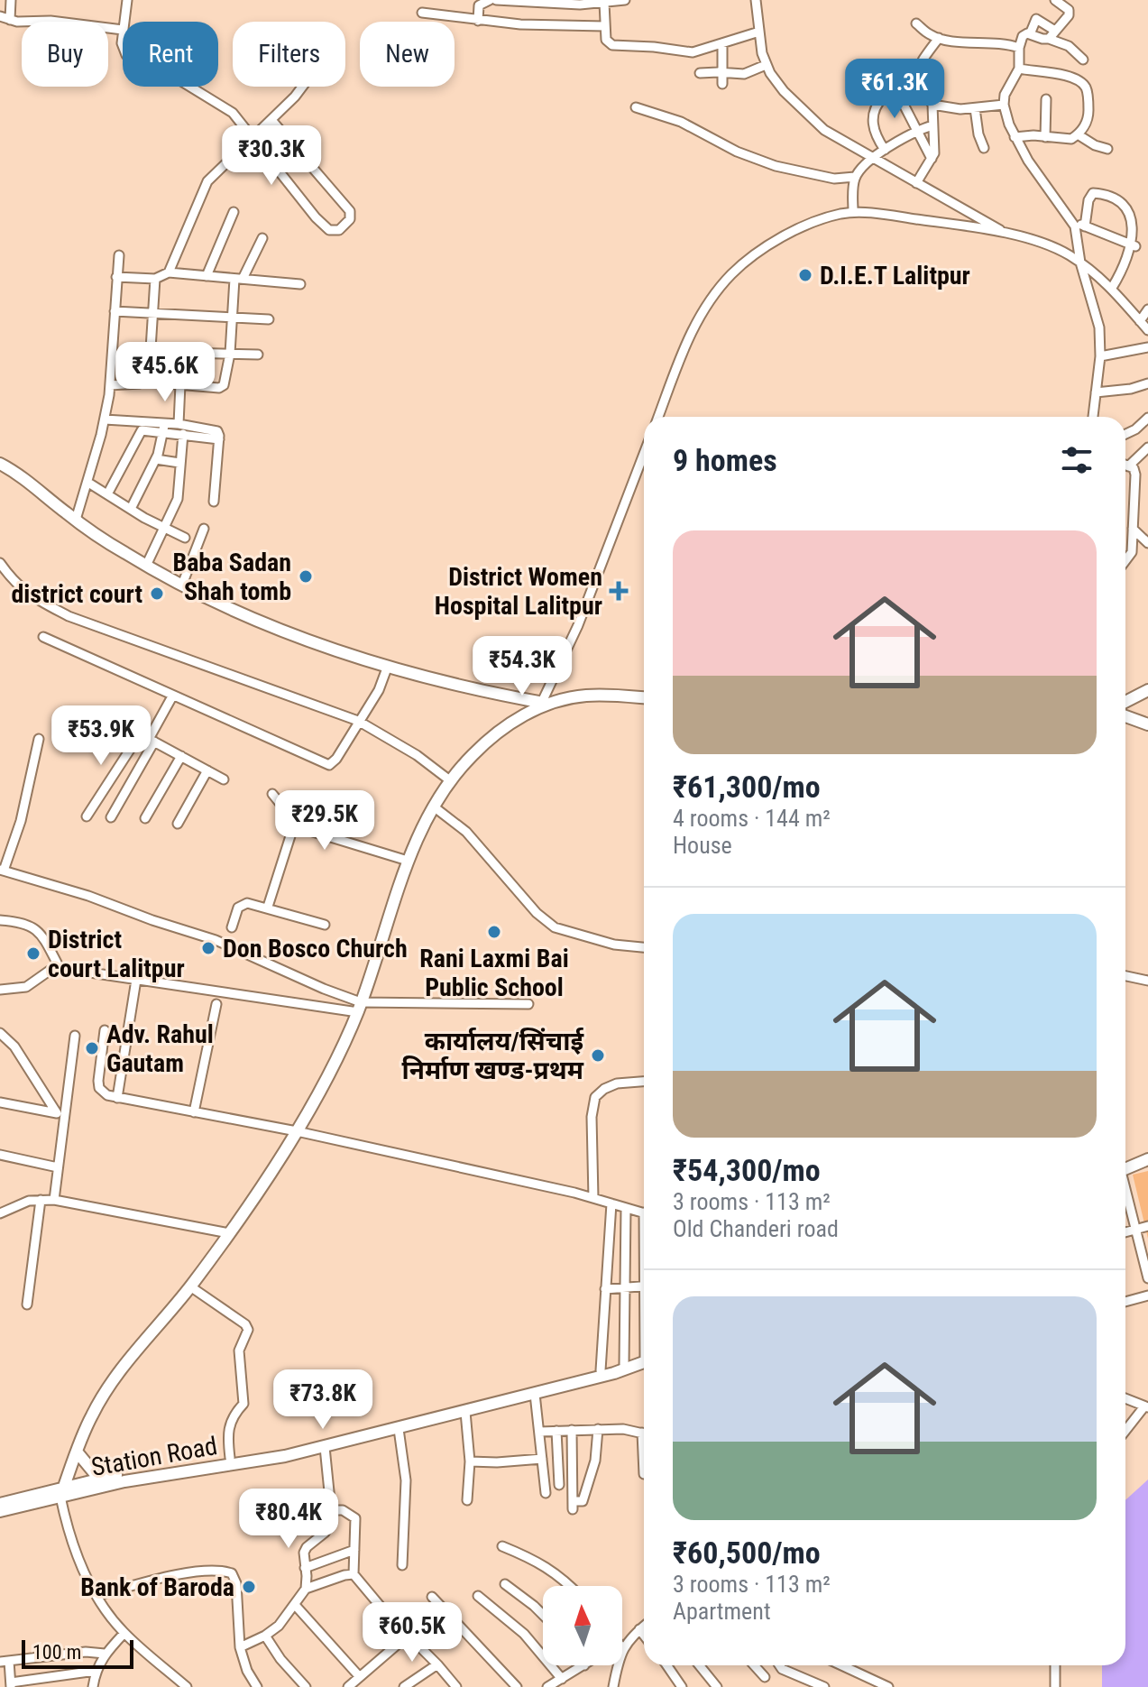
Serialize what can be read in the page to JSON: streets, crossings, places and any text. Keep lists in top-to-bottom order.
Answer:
{
  "streets": {
    "street": ["Station Road"]
  },
  "places": {
    "other": [
      "D.I.E.T Lalitpur",
      "Baba Sadan Shah tomb",
      "district court",
      "Rani Laxmi Bai Public School",
      "Don Bosco Church",
      "District court Lalitpur",
      "Adv. Rahul Gautam",
      "कार्यालय/सिंचाई निर्माण खण्ड-प्रथम",
      "Bank of Baroda"
    ],
    "health": ["District Women Hospital Lalitpur"]
  },
  "scale_bar": "100 m",
  "north": "top",
  "page": {
    "chip": [
      "Buy",
      "Rent",
      "Filters",
      "New"
    ],
    "price": [
      "₹61.3K",
      "₹30.3K",
      "₹45.6K",
      "₹54.3K",
      "₹53.9K",
      "₹29.5K",
      "₹73.8K",
      "₹80.4K",
      "₹60.5K"
    ],
    "heading": "9 homes",
    "list": [
      {
        "name": "₹61,300/mo",
        "note": "4 rooms · 144 m² · House"
      },
      {
        "name": "₹54,300/mo",
        "note": "3 rooms · 113 m² · Old Chanderi road"
      },
      {
        "name": "₹60,500/mo",
        "note": "3 rooms · 113 m² · Apartment"
      }
    ],
    "scale": "100 m"
  }
}
